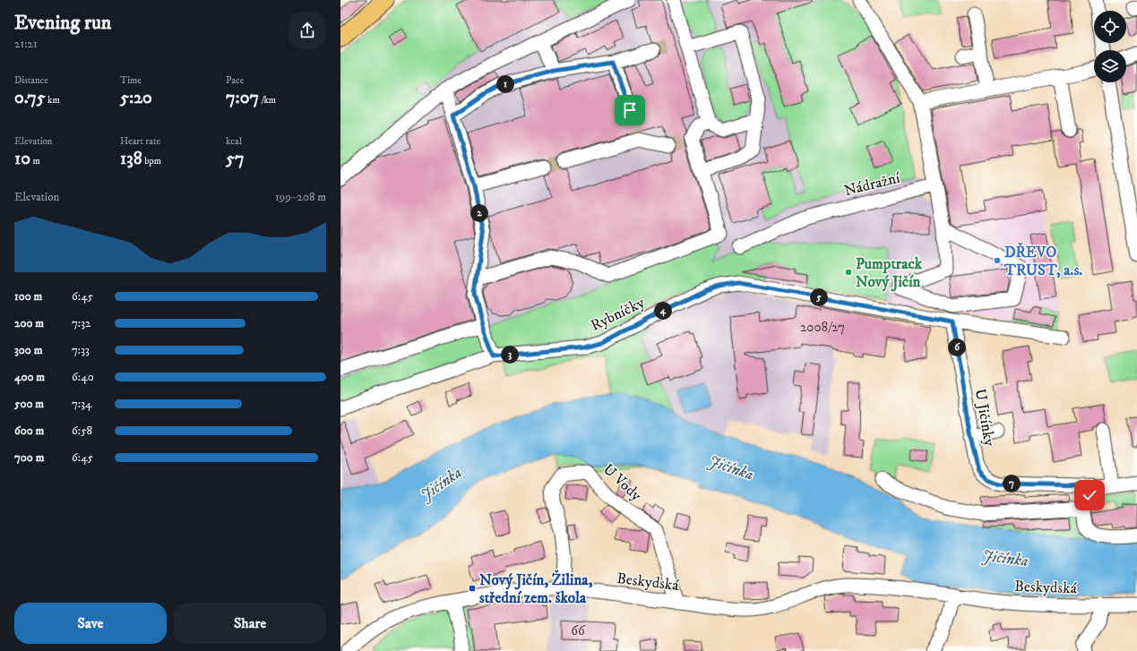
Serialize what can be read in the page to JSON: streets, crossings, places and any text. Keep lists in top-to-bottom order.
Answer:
{
  "streets": {
    "street": [
      "Nádražní",
      "Rybníčky",
      "U Jičínky",
      "U Vody",
      "Beskydská"
    ]
  },
  "crossings": [
    ["Rybníčky", "U Jičínky"],
    ["U Vody", "Beskydská"]
  ],
  "water": ["Jičínka"],
  "places": {
    "other": ["DŘEVO TRUST, a.s.", "Pumptrack Nový Jičín"],
    "transit": ["Nový Jičín, Žilina, střední zem. škola"]
  },
  "house_numbers": ["2008/27", "66"],
  "page": {
    "heading": ["Evening run", "21:21"],
    "stats": [
      ["Distance", "0.75 km"],
      ["Time", "5:20"],
      ["Pace", "7:07 /km"],
      ["Elevation", "10 m"],
      ["Heart rate", "138 bpm"],
      ["kcal", "57"]
    ],
    "pins": [
      "1",
      "2",
      "5",
      "4",
      "6",
      "3",
      "7"
    ],
    "chart": ["Elevation", "199–208 m"],
    "list": [
      {
        "name": "100 m",
        "note": "6:45"
      },
      {
        "name": "200 m",
        "note": "7:32"
      },
      {
        "name": "300 m",
        "note": "7:33"
      },
      {
        "name": "400 m",
        "note": "6:40"
      },
      {
        "name": "500 m",
        "note": "7:34"
      },
      {
        "name": "600 m",
        "note": "6:58"
      },
      {
        "name": "700 m",
        "note": "6:45"
      }
    ],
    "buttons": ["Save", "Share"]
  }
}
